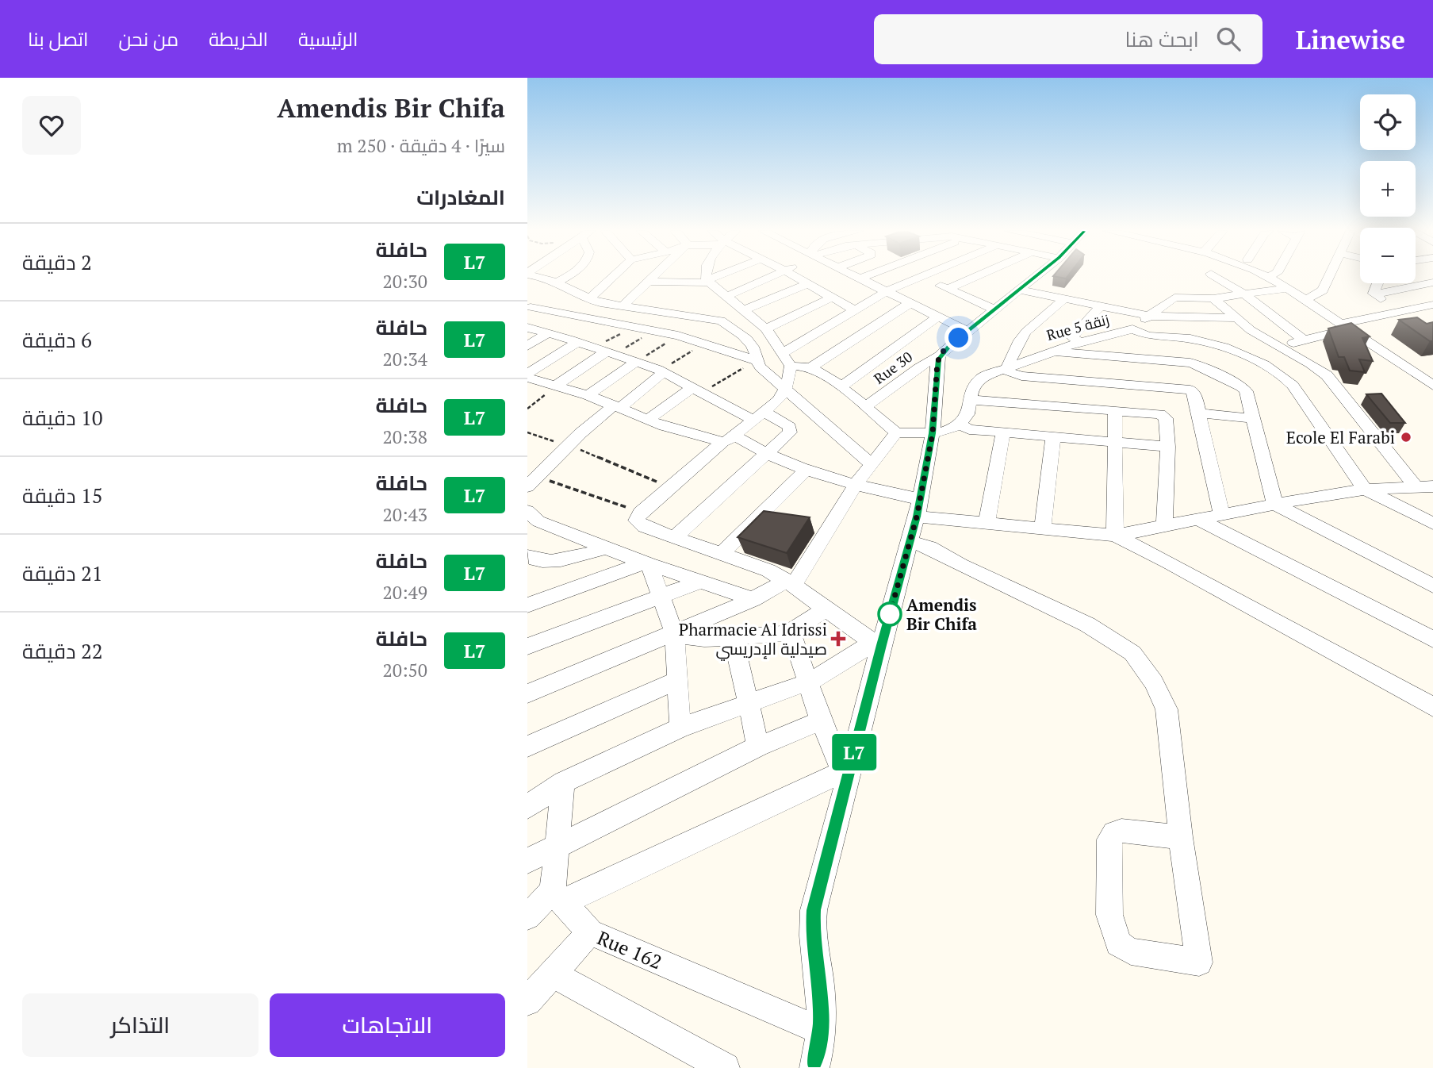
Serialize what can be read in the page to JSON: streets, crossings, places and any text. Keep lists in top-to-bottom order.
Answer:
{
  "streets": {
    "street": ["Rue 5 زنقة", "Rue 30", "Rue 162"]
  },
  "places": {
    "other": ["Ecole El Farabi", "Amendis Bir Chifa"],
    "health": ["Pharmacie Al Idrissi صيدلية الإدريسي"]
  },
  "lines": ["bus line L7"],
  "page": {
    "header": "Linewise",
    "search": "ابحث هنا",
    "nav": [
      "الرئيسية",
      "الخريطة",
      "من نحن",
      "اتصل بنا"
    ],
    "on_map": "L7",
    "heading": [
      ["Amendis Bir Chifa", "سيرًا · 4 دقيقة · 250 m"],
      "المغادرات"
    ],
    "map_buttons": ["+", "−"],
    "list": [
      {
        "mark": "L7",
        "name": "حافلة",
        "note": "20:30",
        "value": "2 دقيقة"
      },
      {
        "mark": "L7",
        "name": "حافلة",
        "note": "20:34",
        "value": "6 دقيقة"
      },
      {
        "mark": "L7",
        "name": "حافلة",
        "note": "20:38",
        "value": "10 دقيقة"
      },
      {
        "mark": "L7",
        "name": "حافلة",
        "note": "20:43",
        "value": "15 دقيقة"
      },
      {
        "mark": "L7",
        "name": "حافلة",
        "note": "20:49",
        "value": "21 دقيقة"
      },
      {
        "mark": "L7",
        "name": "حافلة",
        "note": "20:50",
        "value": "22 دقيقة"
      }
    ],
    "buttons": ["الاتجاهات", "التذاكر"]
  }
}
